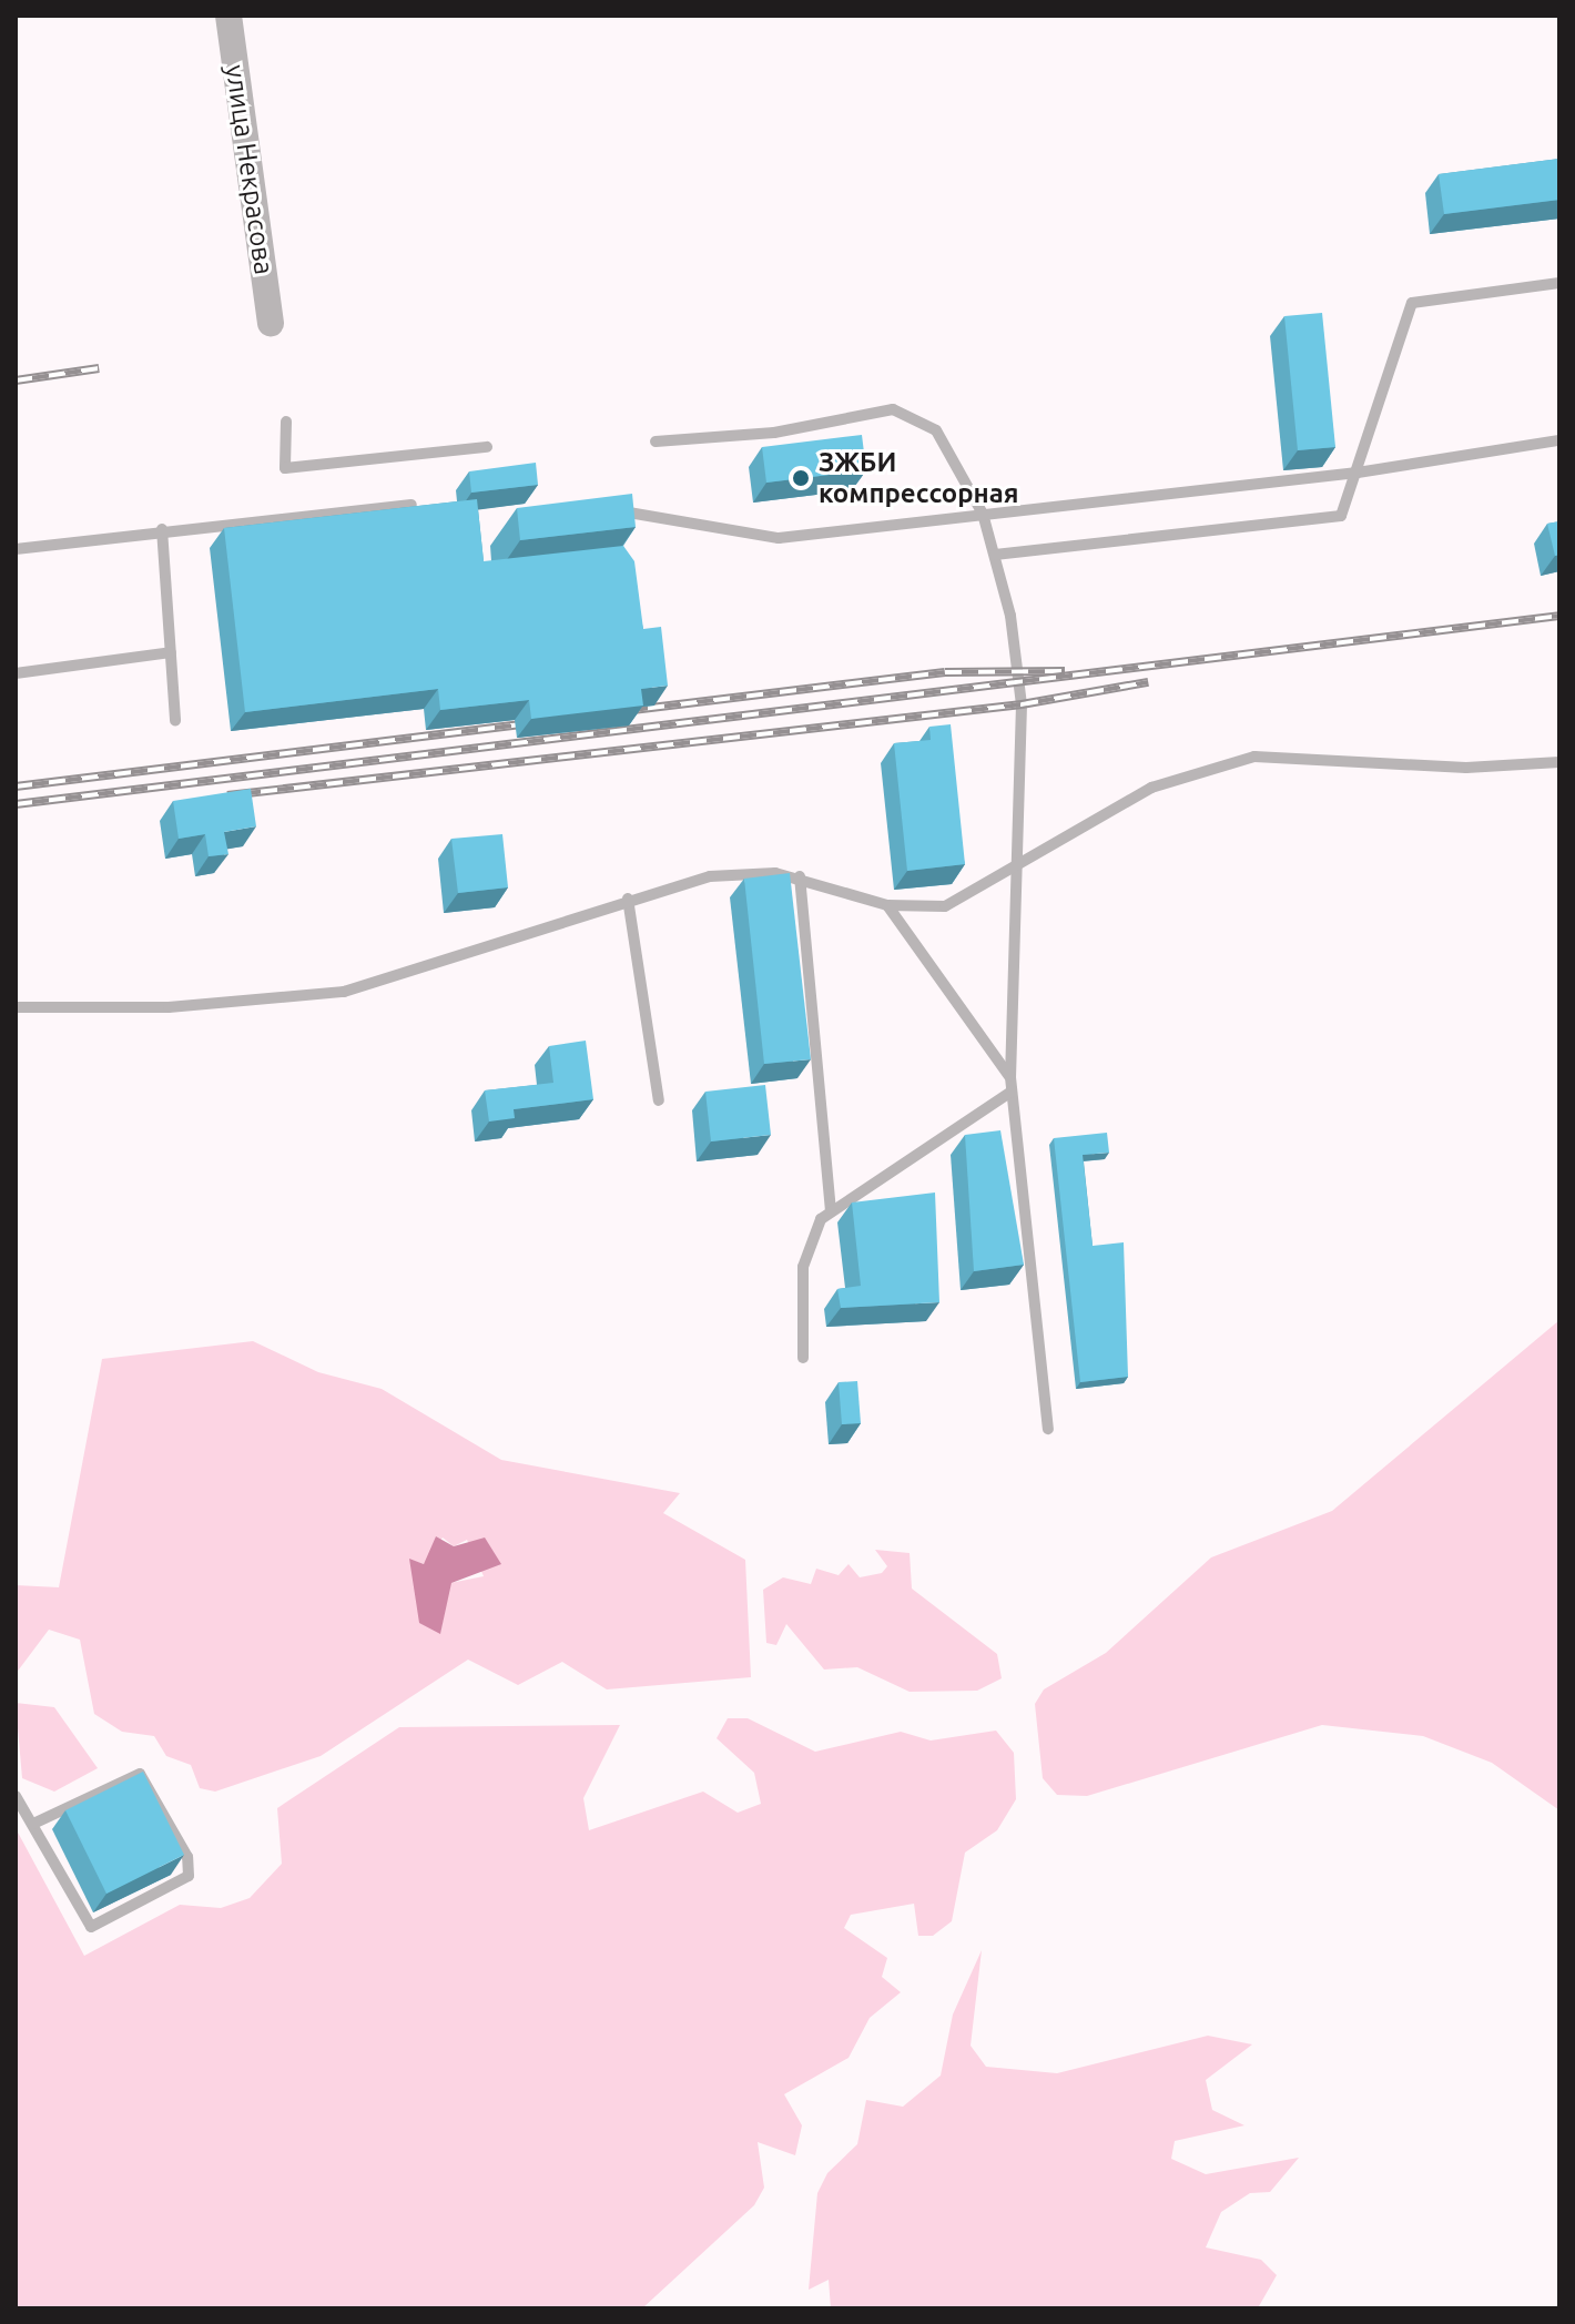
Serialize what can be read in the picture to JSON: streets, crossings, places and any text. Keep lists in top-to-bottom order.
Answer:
{
  "streets": {
    "street": ["улица Некрасова"]
  },
  "places": ["ЗЖБИ компрессорная"]
}
